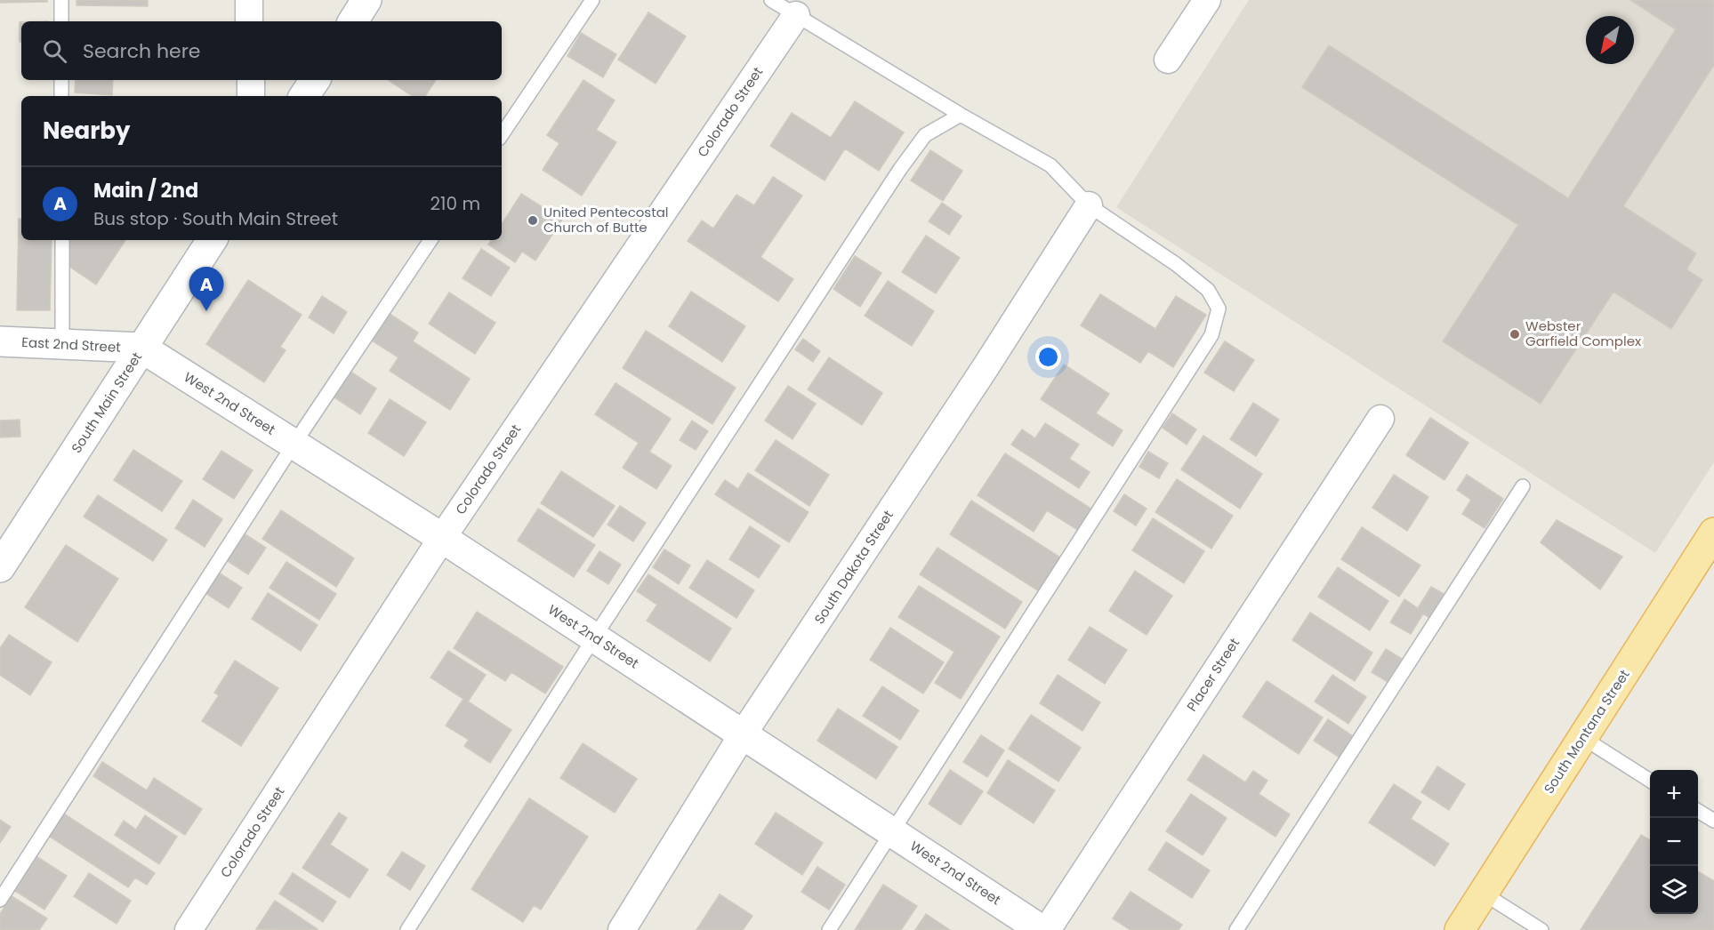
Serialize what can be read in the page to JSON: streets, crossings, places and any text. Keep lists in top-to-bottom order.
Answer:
{
  "streets": {
    "main road": ["South Montana Street"],
    "street": [
      "Colorado Street",
      "East 2nd Street",
      "South Main Street",
      "West 2nd Street",
      "South Dakota Street",
      "Placer Street"
    ]
  },
  "crossings": [
    ["Colorado Street", "West 2nd Street"],
    ["East 2nd Street", "South Main Street"],
    ["East 2nd Street", "West 2nd Street"],
    ["South Main Street", "West 2nd Street"],
    ["West 2nd Street", "South Dakota Street"]
  ],
  "places": ["United Pentecostal Church of Butte", "Webster Garfield Complex"],
  "north": "bottom left",
  "page": {
    "search": "Search here",
    "heading": "Nearby",
    "list": [
      {
        "mark": "A",
        "name": "Main / 2nd",
        "note": "Bus stop · South Main Street",
        "value": "210 m"
      }
    ],
    "pins": "A",
    "map_buttons": ["+", "−"]
  }
}
